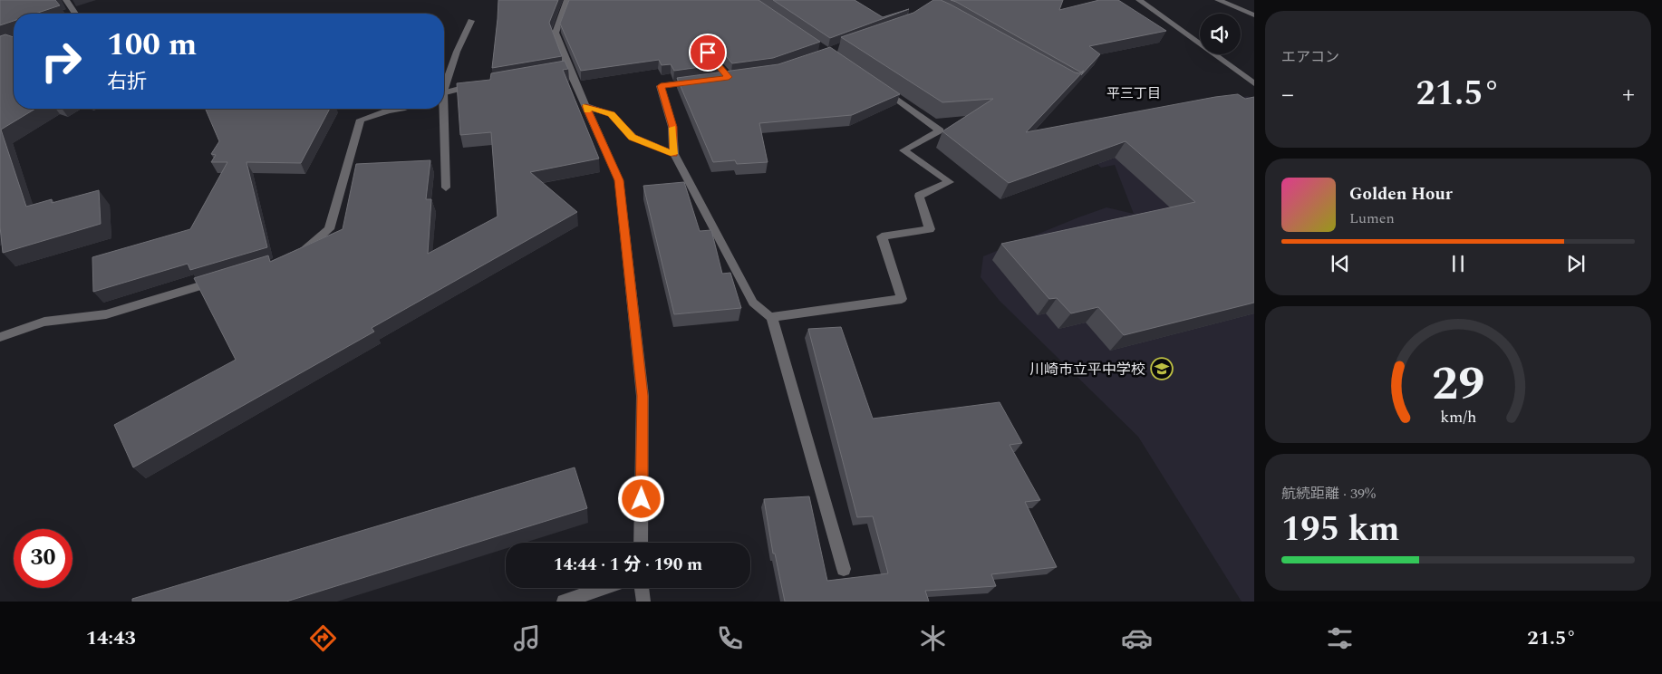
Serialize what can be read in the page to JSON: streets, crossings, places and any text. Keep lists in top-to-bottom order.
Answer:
{
  "districts": ["平三丁目"],
  "places": {
    "school or university": ["川崎市立平中学校"]
  },
  "page": {
    "tile": [
      "エアコン",
      ["航続距離 · 39%", "195 km"]
    ],
    "turn": ["100 m", "右折"],
    "heat": ["−", "21.5°", "+"],
    "song": ["Golden Hour", "Lumen"],
    "limit": "30",
    "trip": "14:44 · 1 分 · 190 m",
    "tabs": ["14:43", "21.5°"],
    "gauge": ["29", "km/h"]
  }
}
